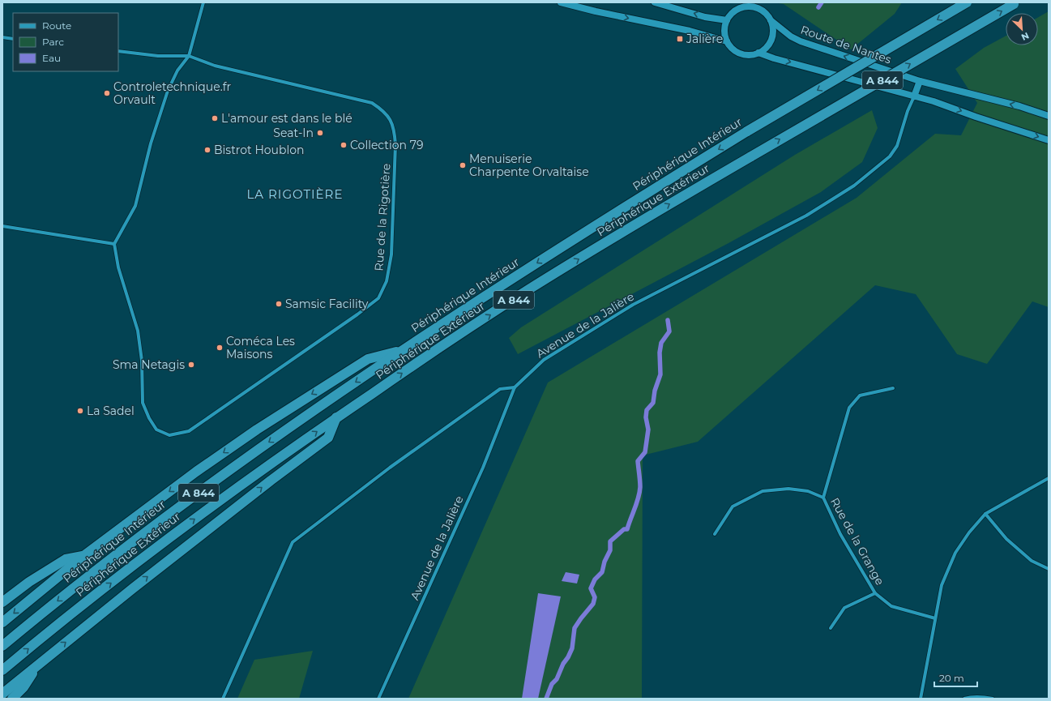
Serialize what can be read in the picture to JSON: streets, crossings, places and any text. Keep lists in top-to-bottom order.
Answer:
{
  "streets": {
    "highway": ["A 844", "Périphérique Intérieur", "Périphérique Extérieur"],
    "main road": ["Route de Nantes"],
    "street": ["Rue de la Rigotière", "Avenue de la Jalière", "Rue de la Grange"]
  },
  "districts": ["LA RIGOTIÈRE"],
  "places": {
    "transit": ["Jalière"],
    "other": [
      "Controletechnique.fr Orvault",
      "L'amour est dans le blé",
      "Seat-In",
      "Collection 79",
      "Bistrot Houblon",
      "Menuiserie Charpente Orvaltaise",
      "Samsic Facility",
      "Coméca Les Maisons",
      "Sma Netagis",
      "La Sadel"
    ]
  },
  "legend": ["Route", "Parc", "Eau"],
  "scale_bar": "20 m",
  "north": "bottom right"
}
